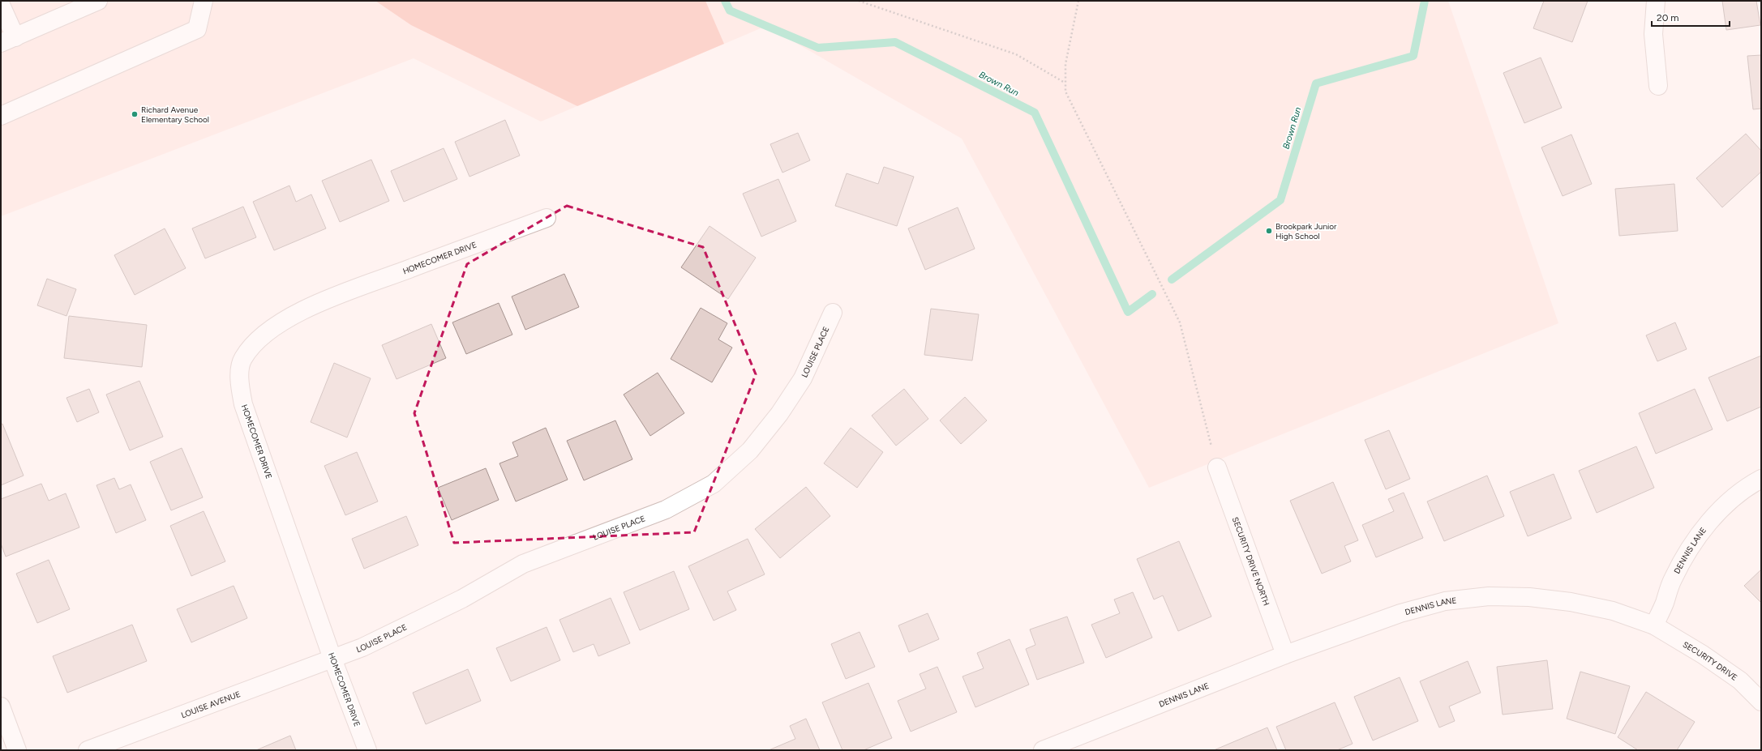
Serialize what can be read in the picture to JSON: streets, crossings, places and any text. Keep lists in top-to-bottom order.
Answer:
{
  "streets": {
    "street": [
      "HOMECOMER DRIVE",
      "LOUISE PLACE",
      "DENNIS LANE",
      "SECURITY DRIVE NORTH",
      "SECURITY DRIVE",
      "LOUISE AVENUE"
    ]
  },
  "crossings": [
    ["HOMECOMER DRIVE", "LOUISE PLACE"],
    ["HOMECOMER DRIVE", "LOUISE AVENUE"],
    ["LOUISE PLACE", "LOUISE AVENUE"],
    ["DENNIS LANE", "SECURITY DRIVE NORTH"],
    ["DENNIS LANE", "SECURITY DRIVE"]
  ],
  "water": ["Brown Run"],
  "places": ["Richard Avenue Elementary School", "Brookpark Junior High School"],
  "scale_bar": "20 m"
}
